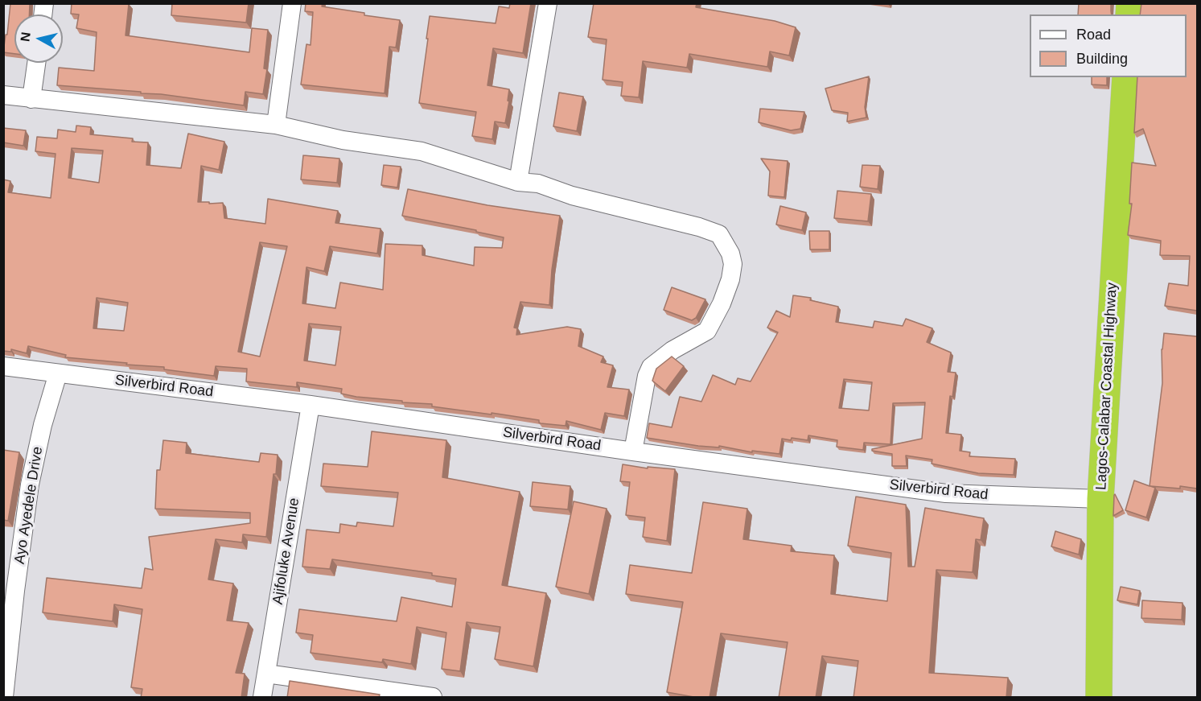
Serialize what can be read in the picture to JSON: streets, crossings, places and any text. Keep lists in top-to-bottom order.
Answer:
{
  "streets": {
    "highway": ["Lagos-Calabar Coastal Highway"],
    "street": ["Silverbird Road", "Ayo Ayedele Drive", "Ajifoluke Avenue"]
  },
  "crossings": [
    ["Silverbird Road", "Lagos-Calabar Coastal Highway"],
    ["Silverbird Road", "Ayo Ayedele Drive"],
    ["Silverbird Road", "Ajifoluke Avenue"]
  ],
  "legend": ["Road", "Building"],
  "north": "left"
}
